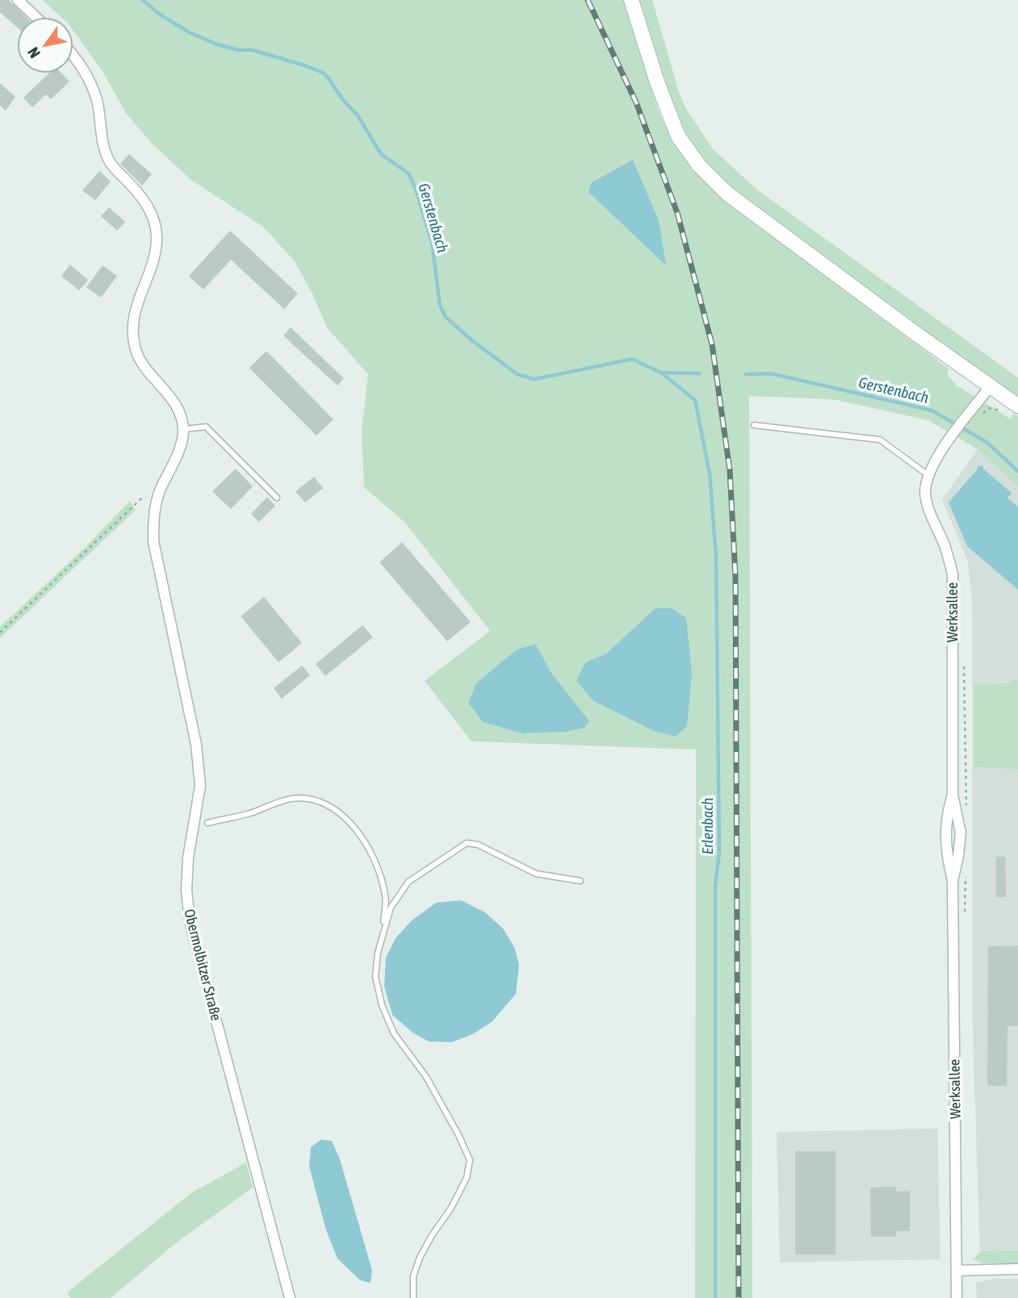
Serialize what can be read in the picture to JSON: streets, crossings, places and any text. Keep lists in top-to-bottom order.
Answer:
{
  "streets": {
    "street": ["Werksallee", "Obermolbitzer Straße"]
  },
  "water": ["Gerstenbach", "Erlenbach"],
  "north": "bottom left"
}
